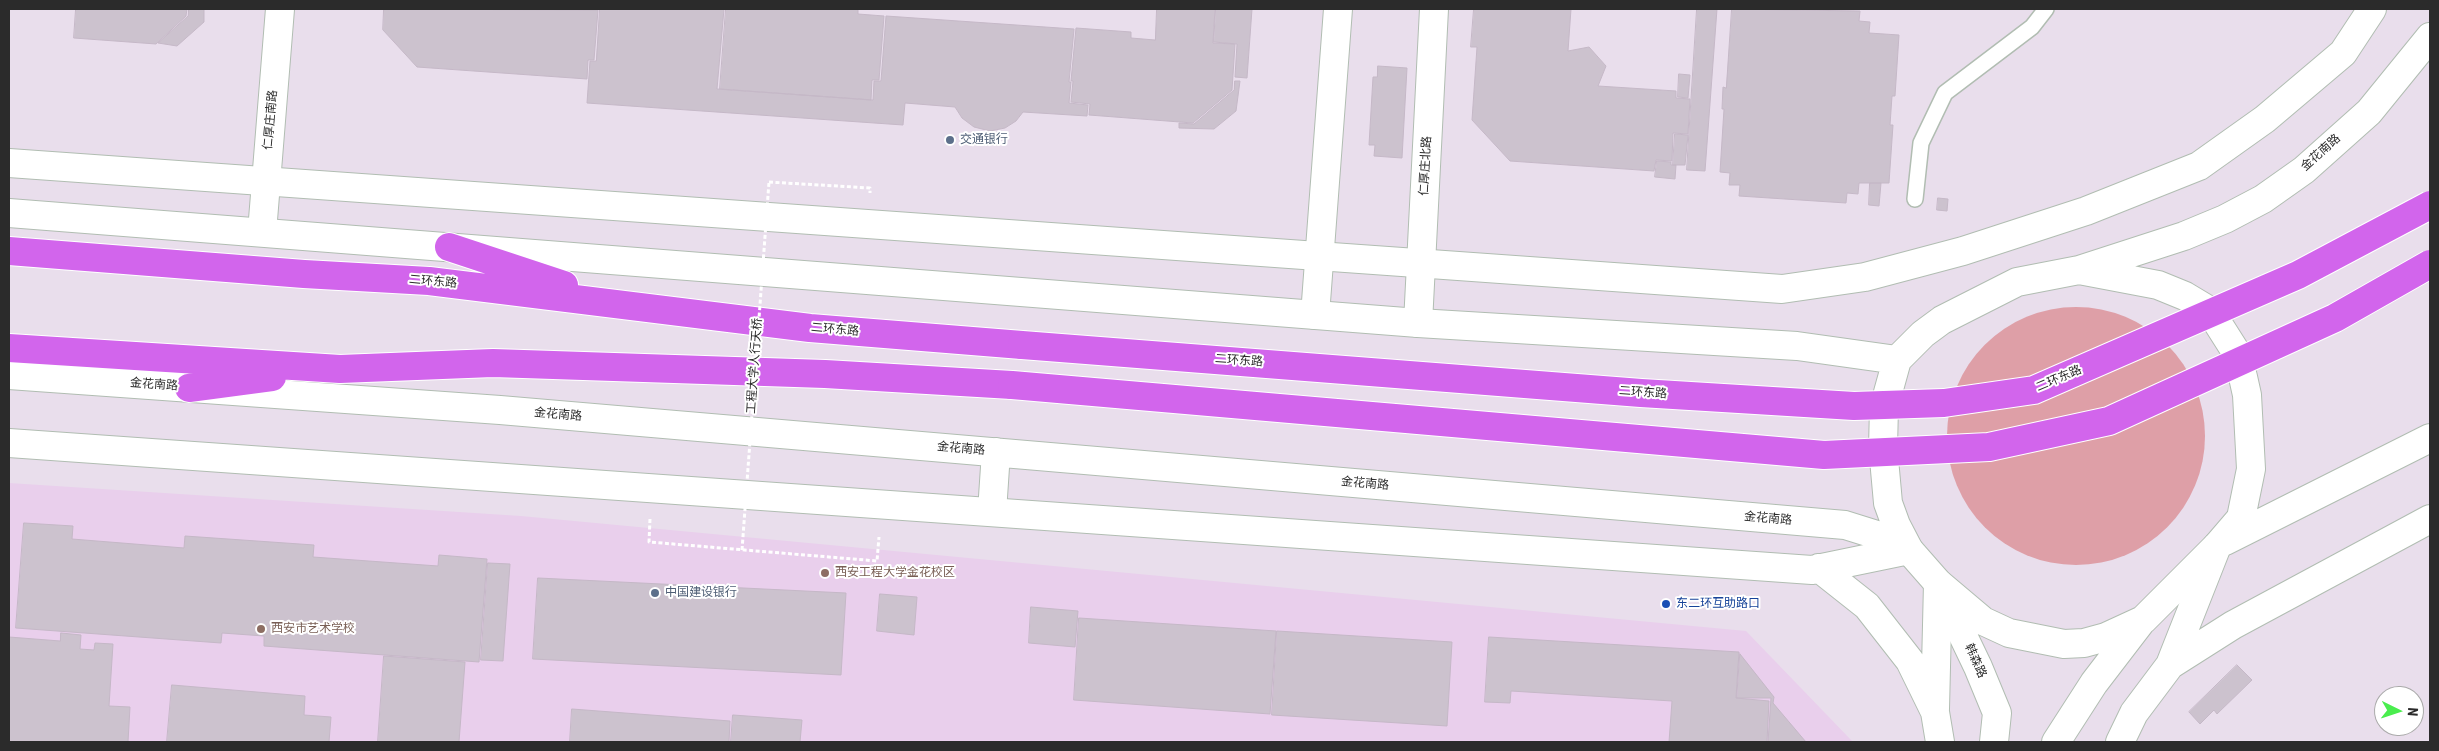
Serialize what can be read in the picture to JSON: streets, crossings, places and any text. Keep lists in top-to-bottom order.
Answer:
{
  "streets": {
    "highway": ["二环东路"],
    "street": [
      "仁厚庄南路",
      "金花南路",
      "仁厚庄北路",
      "韩森路"
    ],
    "path": ["工程大学人行天桥"]
  },
  "places": [
    "交通银行",
    "西安工程大学金花校区",
    "中国建设银行",
    "东二环互助路口",
    "西安市艺术学校"
  ],
  "north": "right"
}
